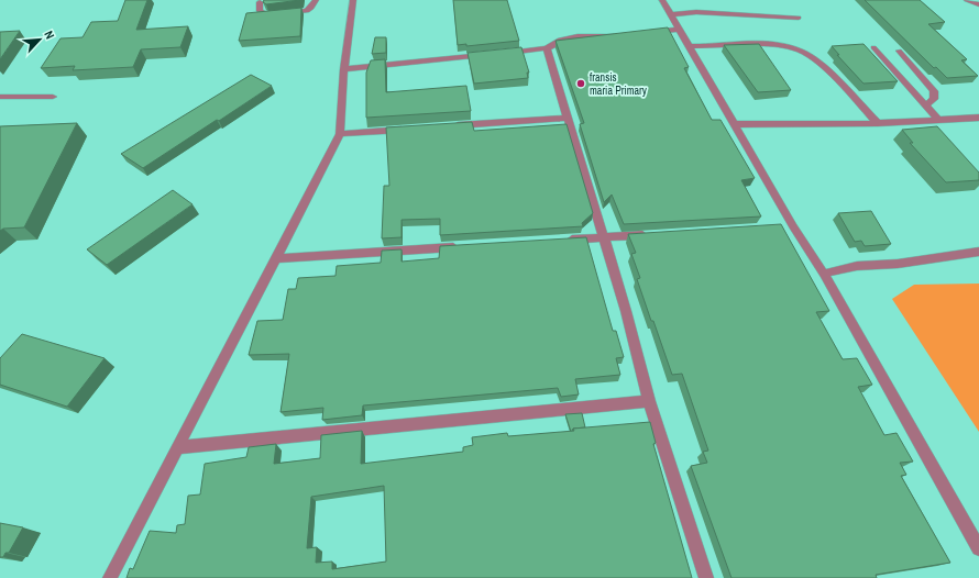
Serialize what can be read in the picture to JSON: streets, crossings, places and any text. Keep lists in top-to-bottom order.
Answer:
{
  "places": ["fransis maria Primary"],
  "north": "top right"
}
